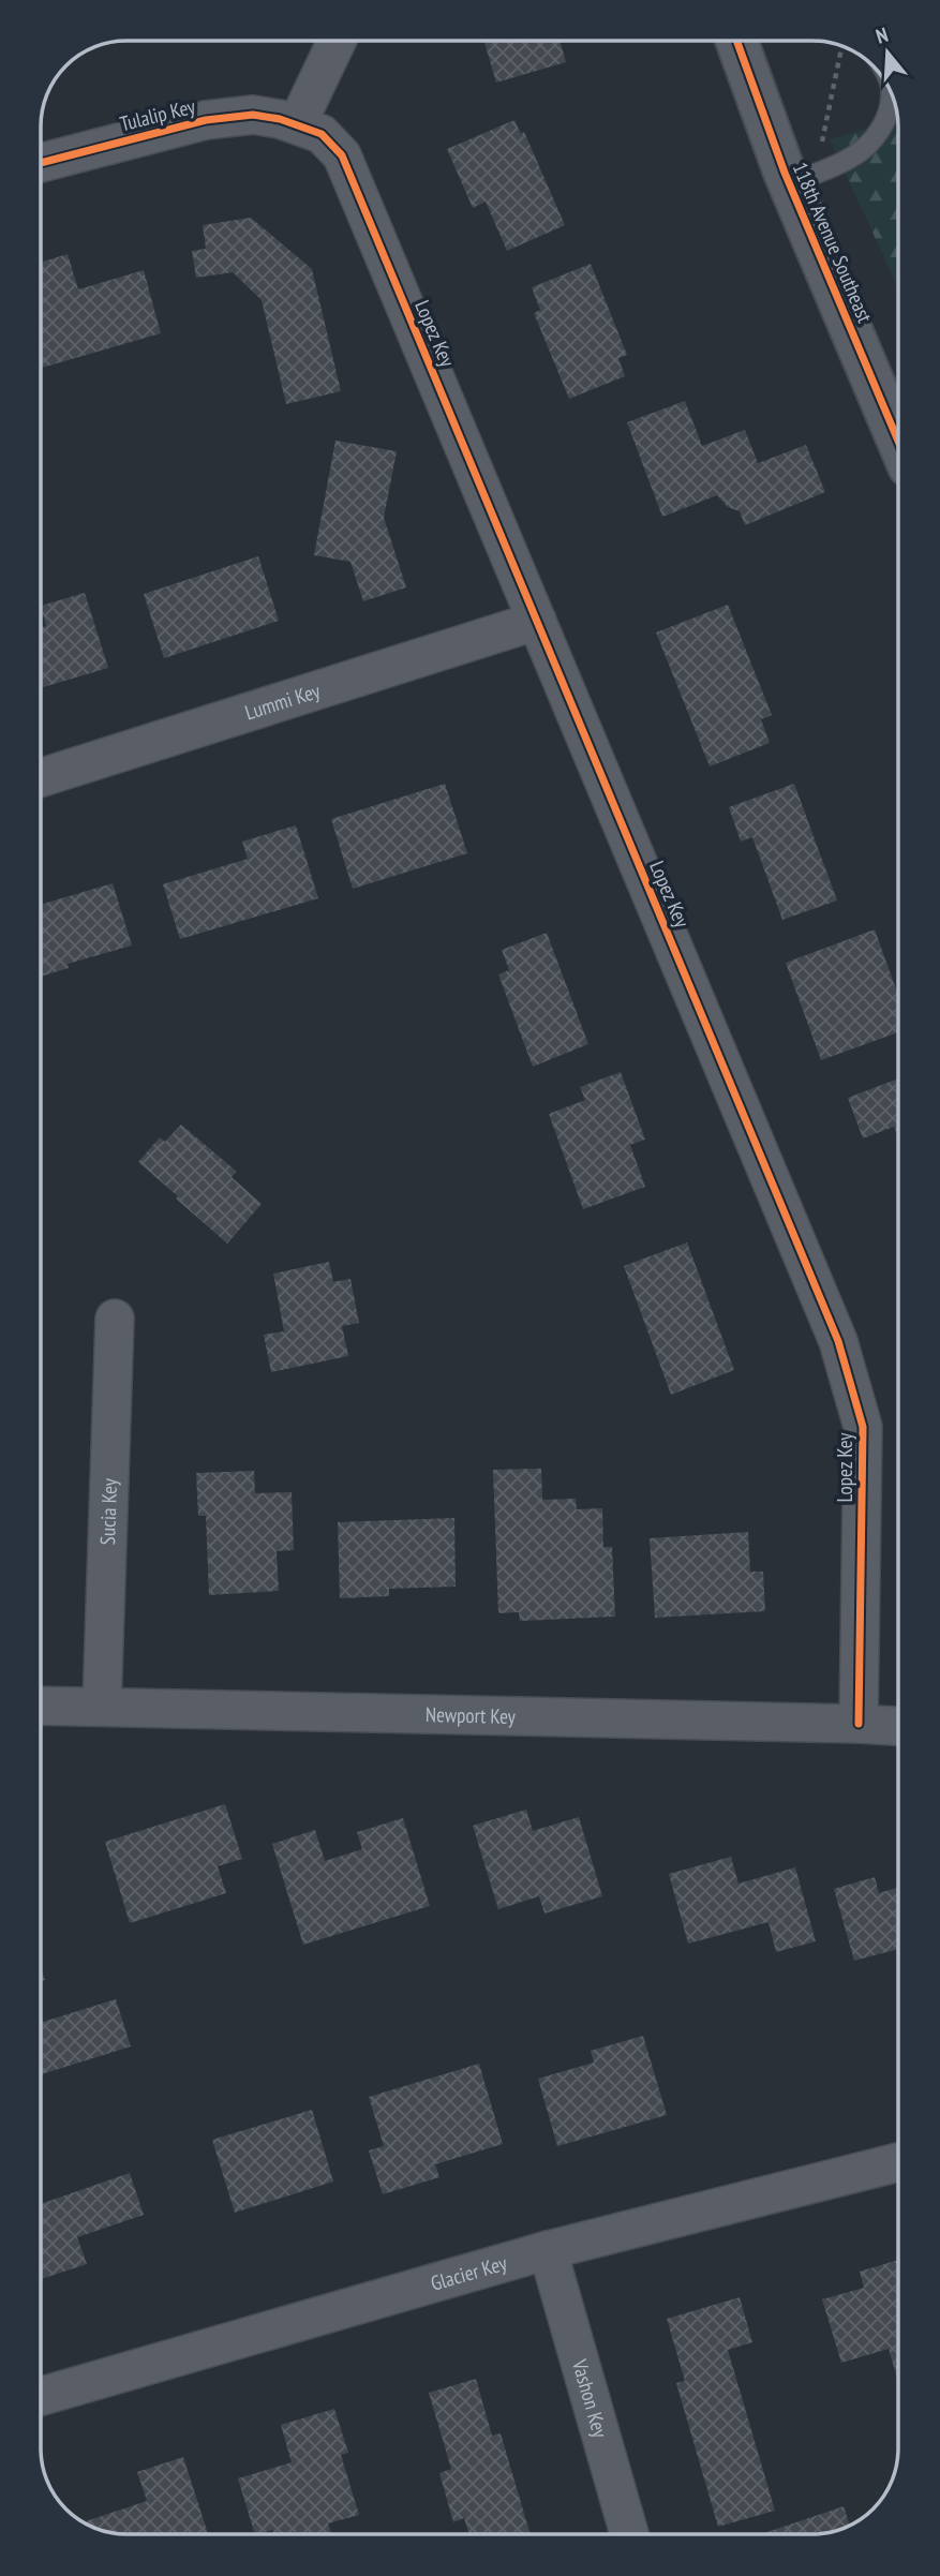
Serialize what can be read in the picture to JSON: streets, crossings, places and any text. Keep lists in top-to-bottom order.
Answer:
{
  "streets": {
    "street": [
      "Tulalip Key",
      "118th Avenue Southeast",
      "Lopez Key",
      "Lummi Key",
      "Sucia Key",
      "Newport Key",
      "Glacier Key",
      "Vashon Key"
    ]
  },
  "crossings": [
    ["Tulalip Key", "Lopez Key"],
    ["Lopez Key", "Lummi Key"],
    ["Lopez Key", "Newport Key"],
    ["Sucia Key", "Newport Key"],
    ["Glacier Key", "Vashon Key"]
  ],
  "north": "top"
}
